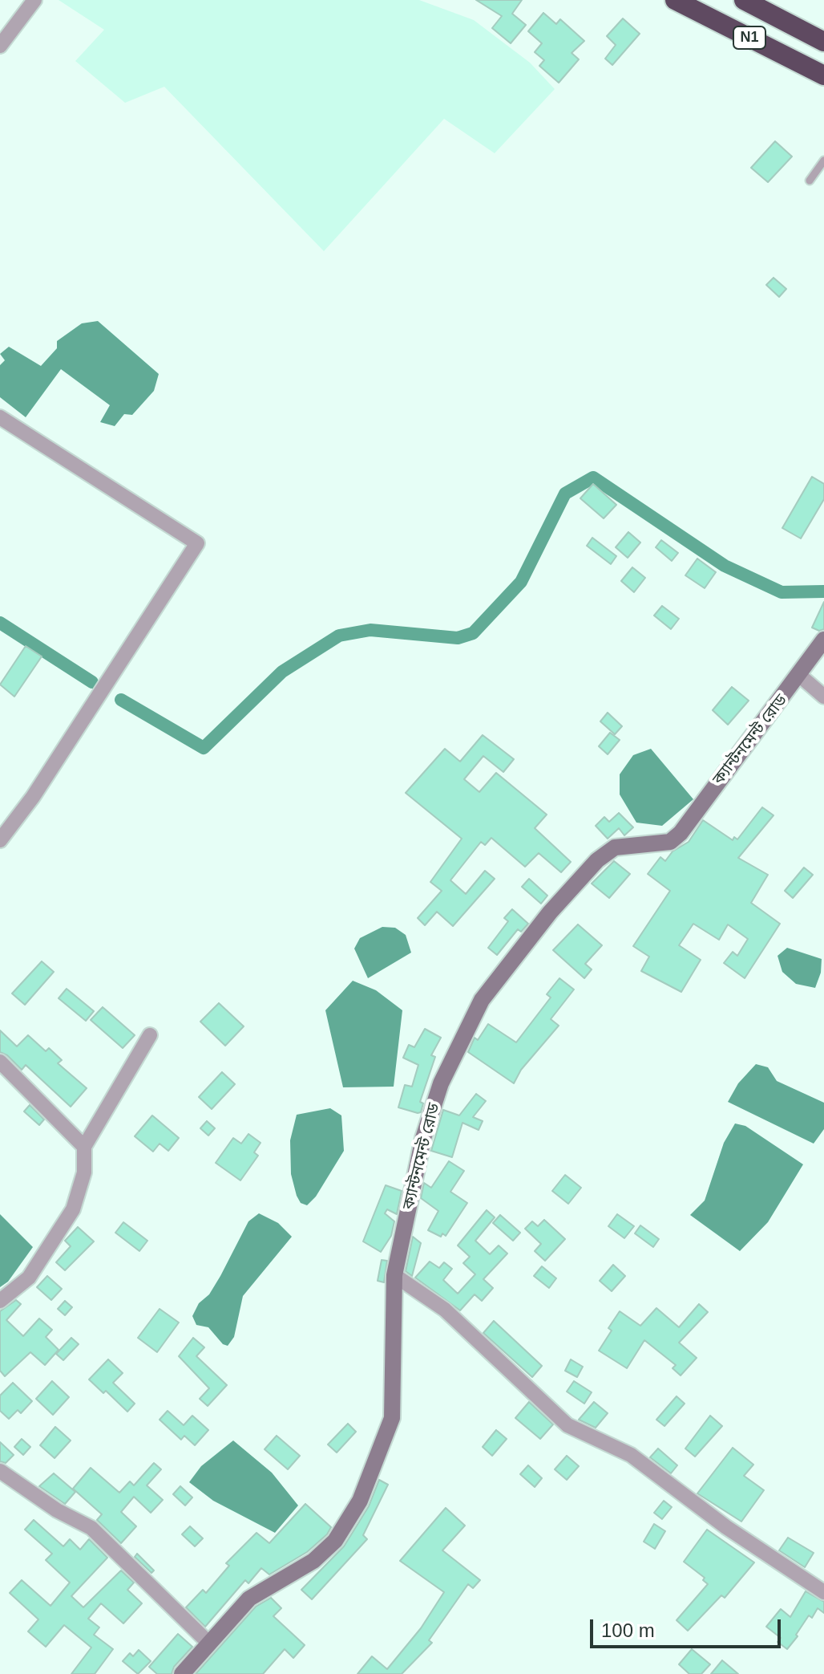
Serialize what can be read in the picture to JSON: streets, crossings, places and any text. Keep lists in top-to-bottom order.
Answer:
{
  "streets": {
    "highway": ["N1"],
    "main road": ["ক্যান্টনমেন্ট রোড"]
  },
  "scale_bar": "100 m"
}
